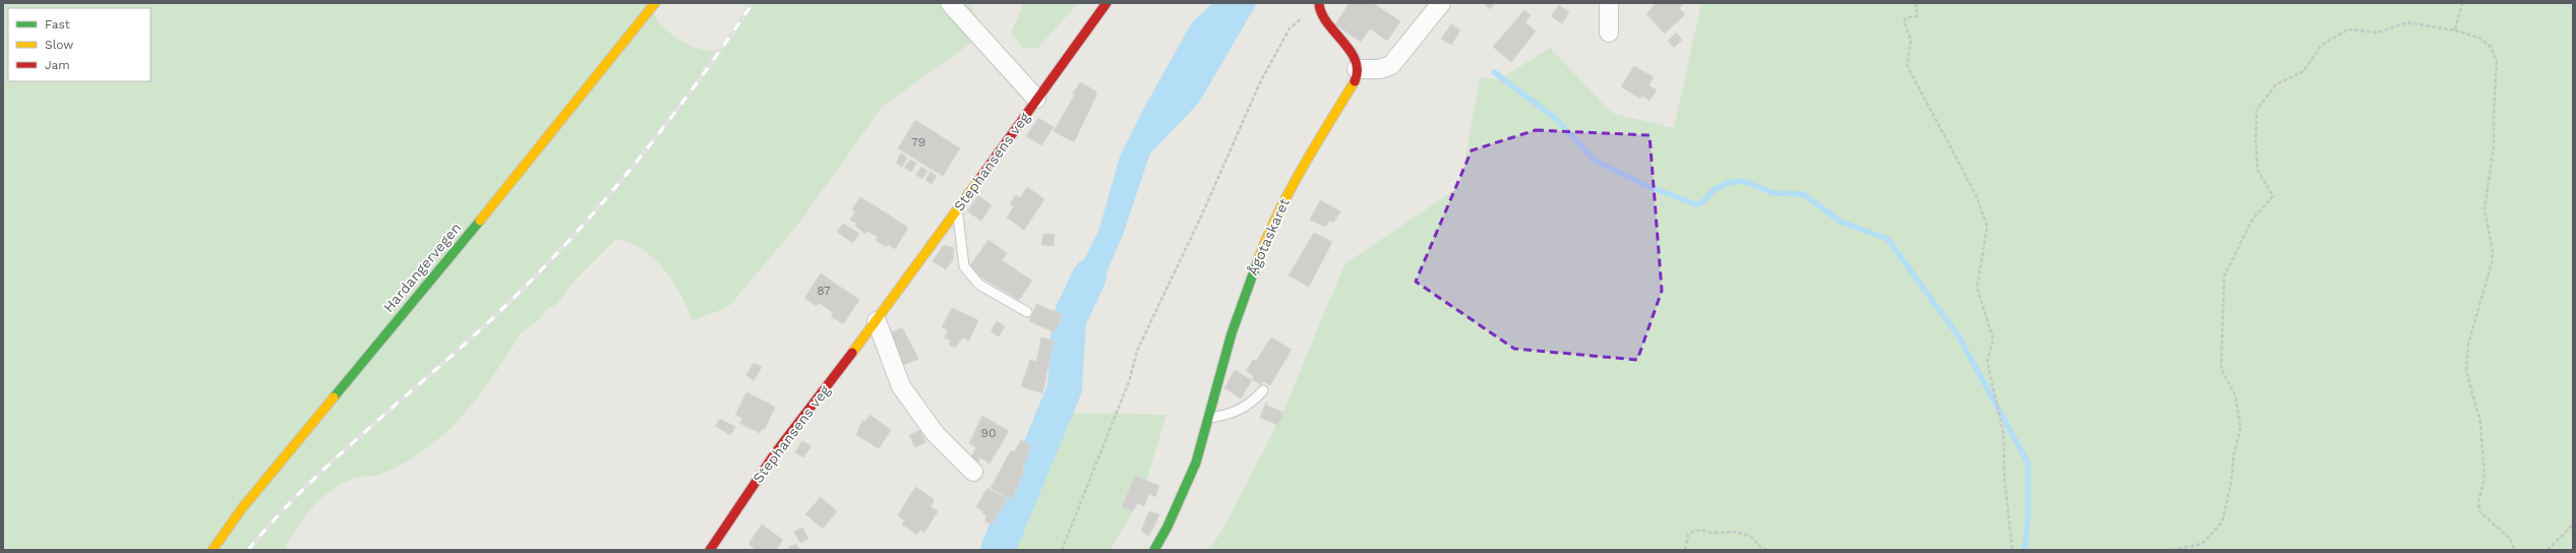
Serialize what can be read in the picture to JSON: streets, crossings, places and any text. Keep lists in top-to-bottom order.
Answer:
{
  "streets": {
    "street": ["Stephansens veg", "Ågotaskaret", "Hardangervegen"]
  },
  "house_numbers": ["79", "87", "90"],
  "legend": ["Fast", "Slow", "Jam"]
}
